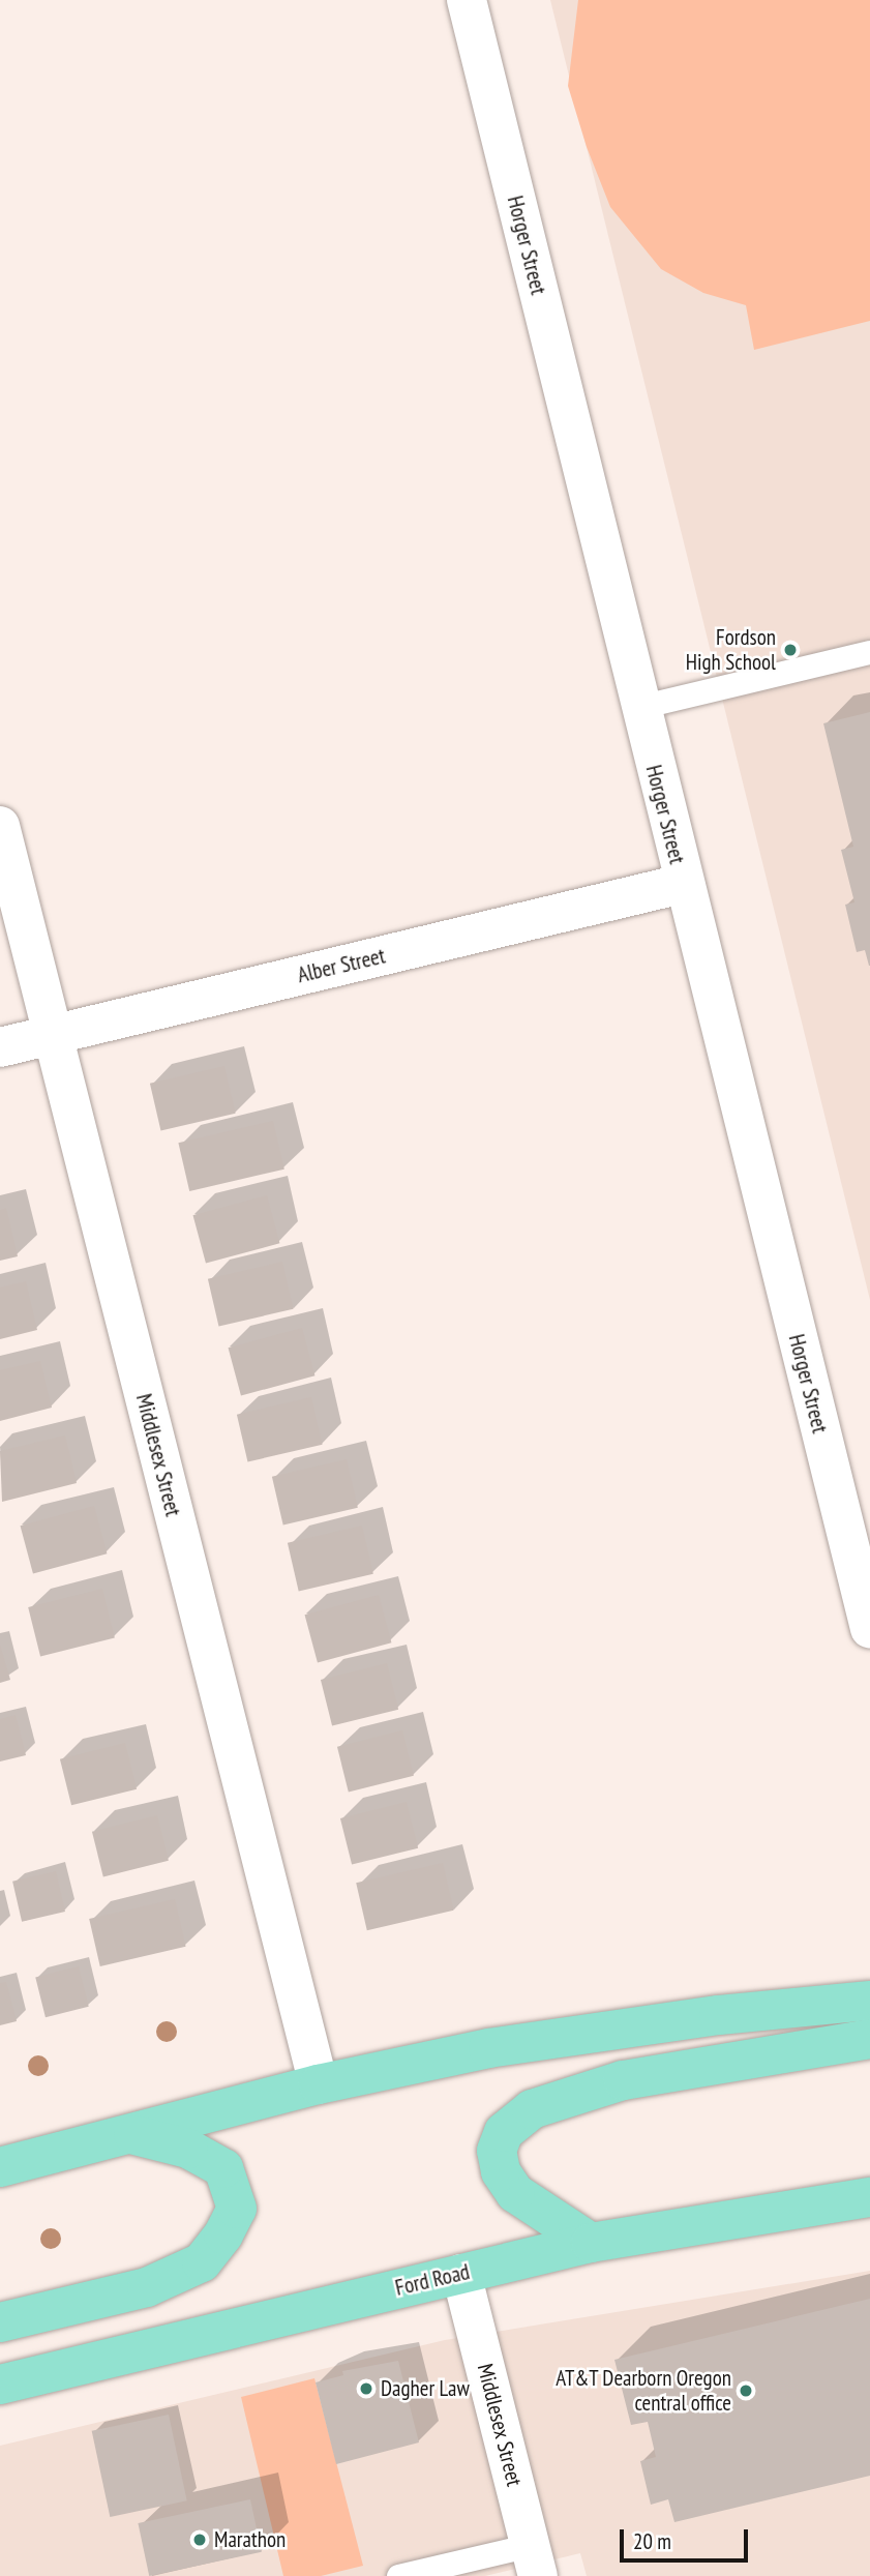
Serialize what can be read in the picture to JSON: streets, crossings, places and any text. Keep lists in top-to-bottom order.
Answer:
{
  "streets": {
    "main road": ["Ford Road"],
    "street": ["Horger Street", "Alber Street", "Middlesex Street"]
  },
  "crossings": [
    ["Horger Street", "Alber Street"],
    ["Alber Street", "Middlesex Street"],
    ["Middlesex Street", "Ford Road"]
  ],
  "places": [
    "Fordson High School",
    "Dagher Law",
    "AT&T Dearborn Oregon central office",
    "Marathon"
  ],
  "scale_bar": "20 m"
}
